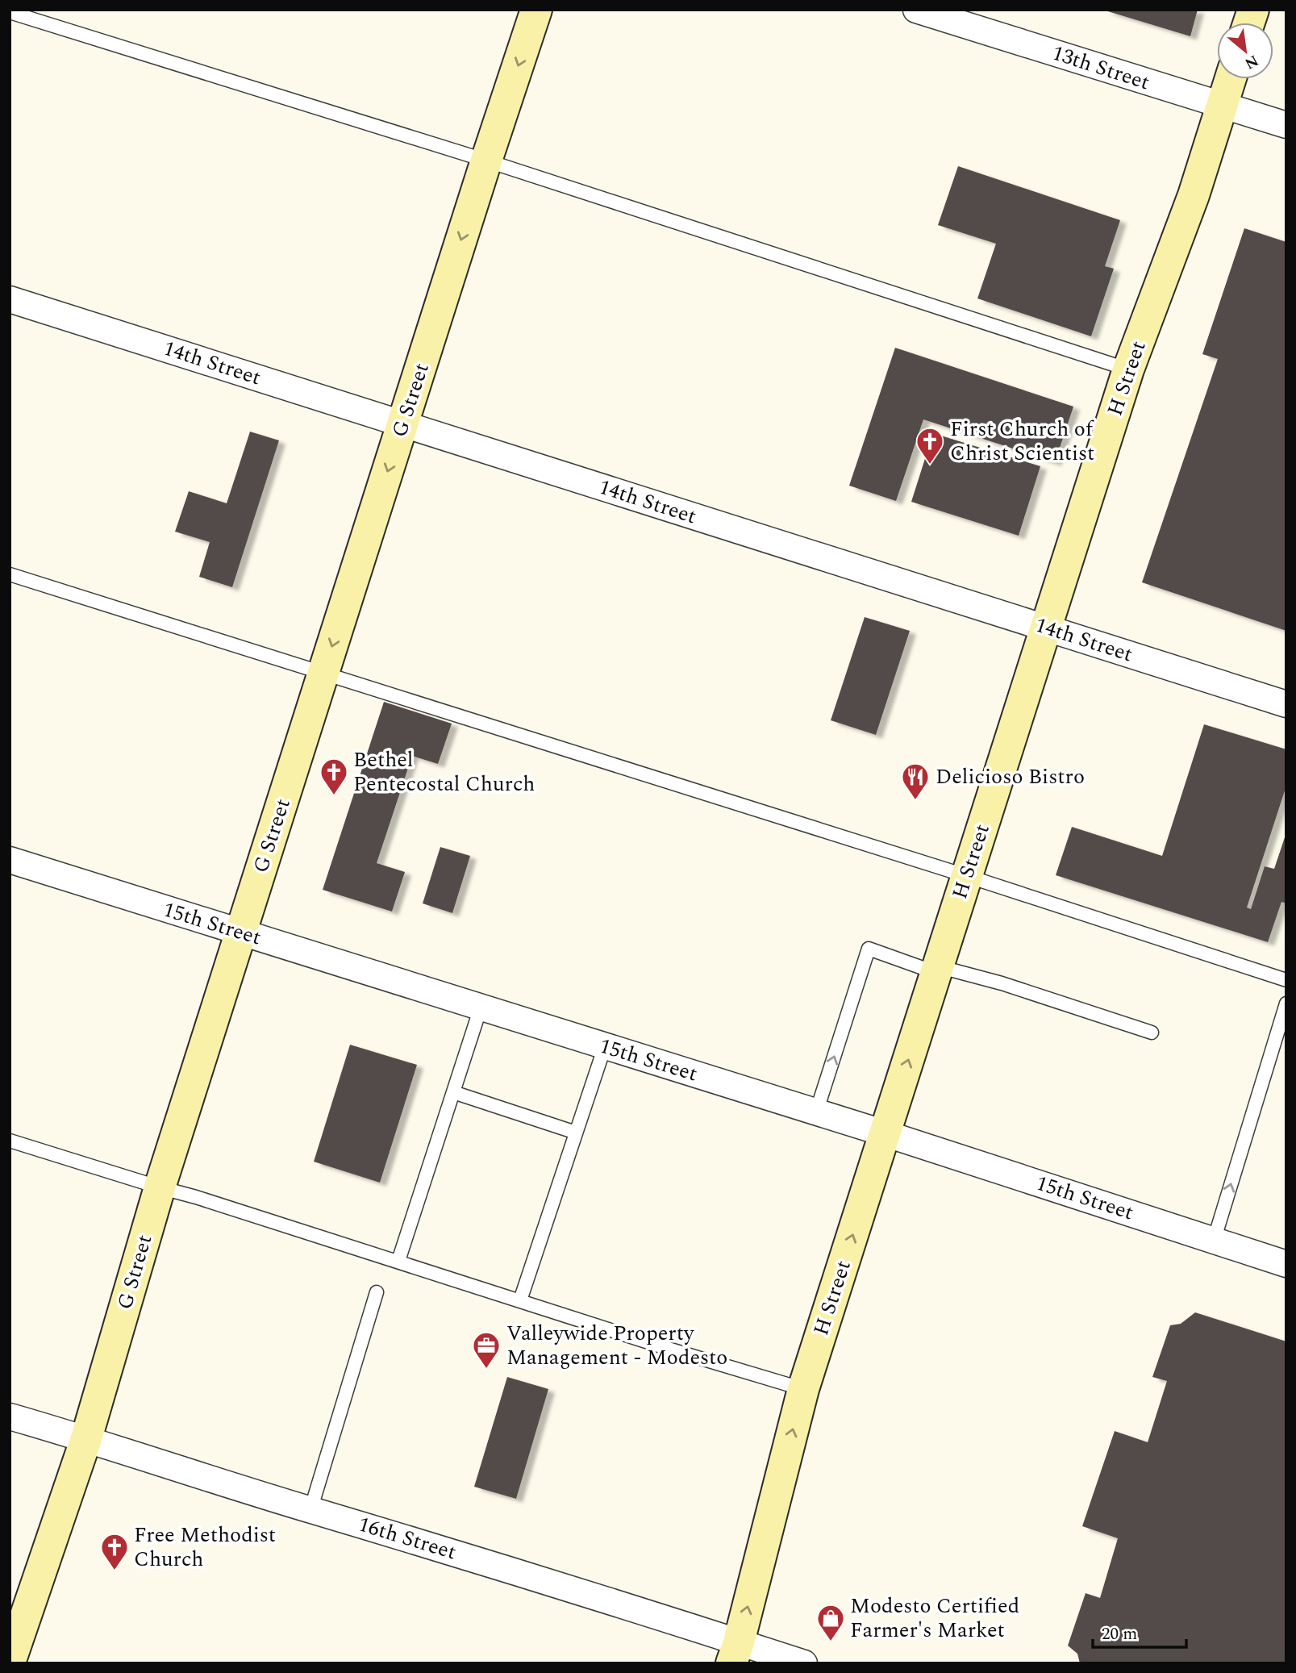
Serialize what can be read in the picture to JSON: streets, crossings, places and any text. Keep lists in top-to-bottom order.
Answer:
{
  "streets": {
    "main road": ["H Street", "G Street"],
    "street": [
      "13th Street",
      "14th Street",
      "15th Street",
      "16th Street"
    ]
  },
  "crossings": [
    ["13th Street", "H Street"],
    ["14th Street", "H Street"],
    ["14th Street", "G Street"],
    ["H Street", "15th Street"],
    ["H Street", "16th Street"],
    ["G Street", "15th Street"],
    ["G Street", "16th Street"]
  ],
  "one_way": ["H Street", "G Street"],
  "places": {
    "church": ["First Church of Christ Scientist", "Bethel Pentecostal Church", "Free Methodist Church"],
    "restaurant": ["Delicioso Bistro"],
    "office": ["Valleywide Property Management - Modesto"],
    "shop": ["Modesto Certified Farmer's Market"]
  },
  "scale_bar": "20 m",
  "north": "bottom right"
}
